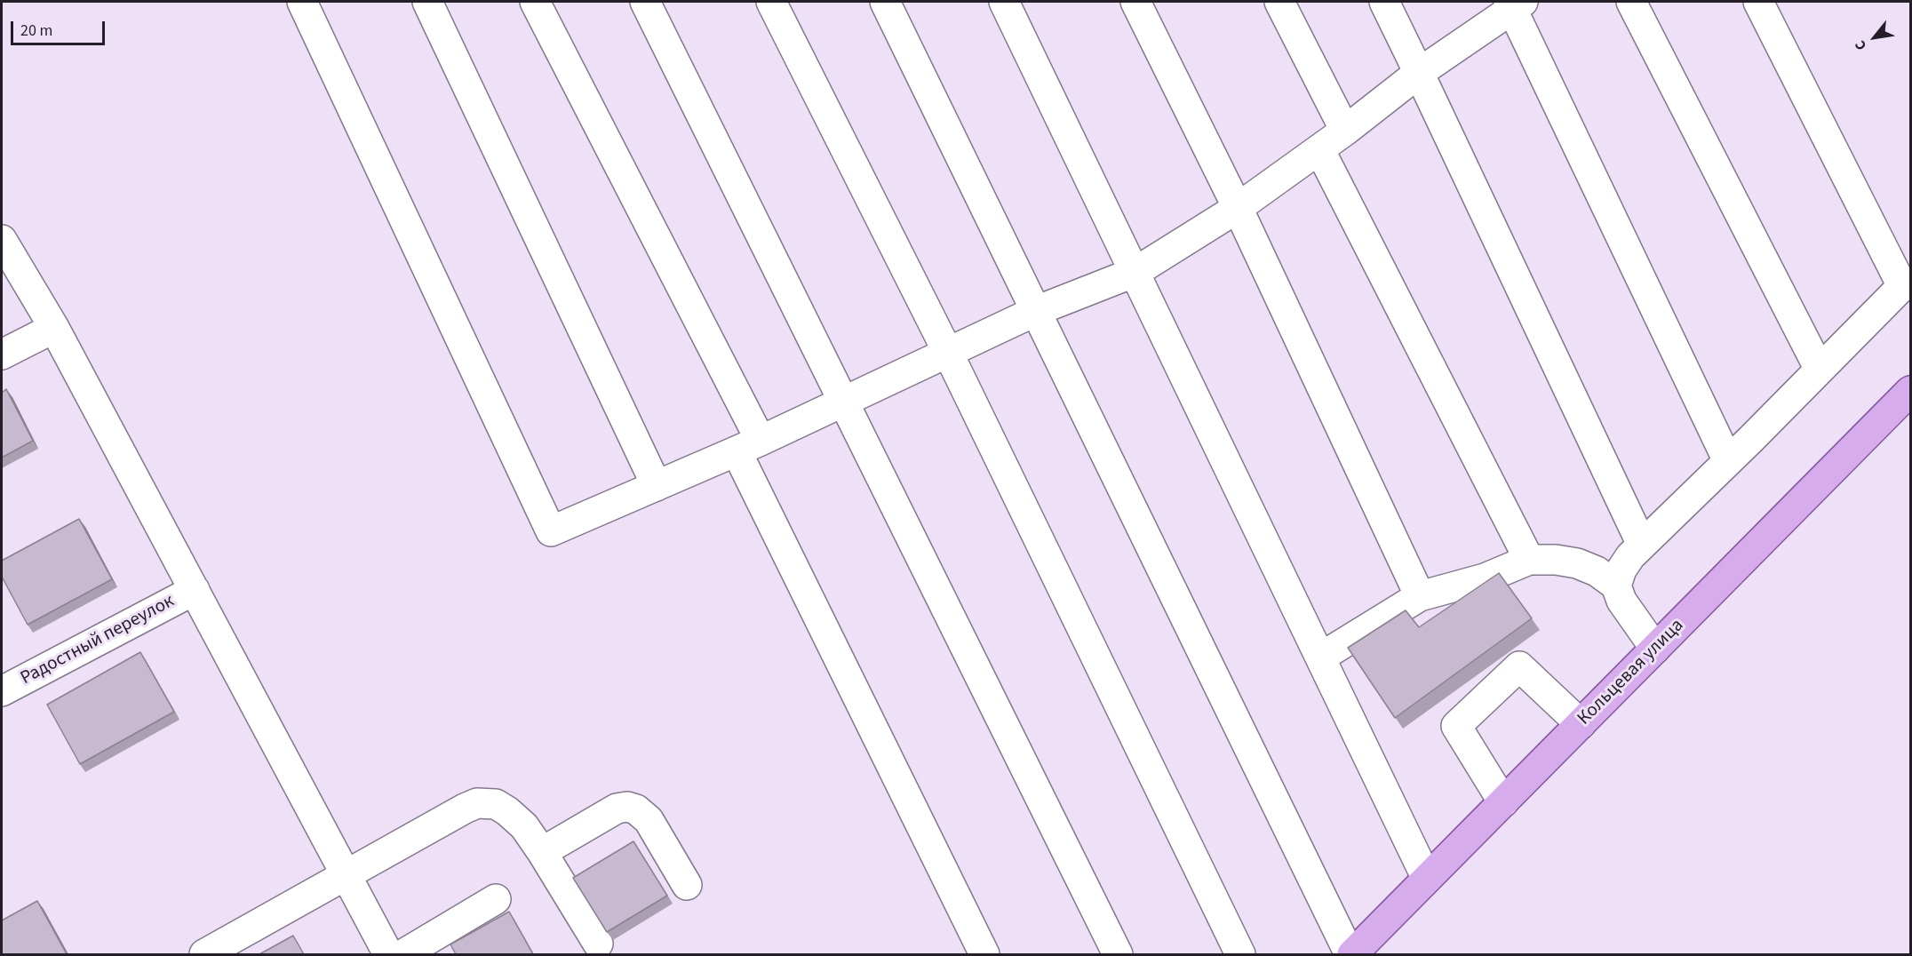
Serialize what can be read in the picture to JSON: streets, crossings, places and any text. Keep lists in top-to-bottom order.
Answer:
{
  "streets": {
    "main road": ["Кольцевая улица"],
    "street": ["Радостный переулок"]
  },
  "scale_bar": "20 m",
  "north": "bottom left"
}
